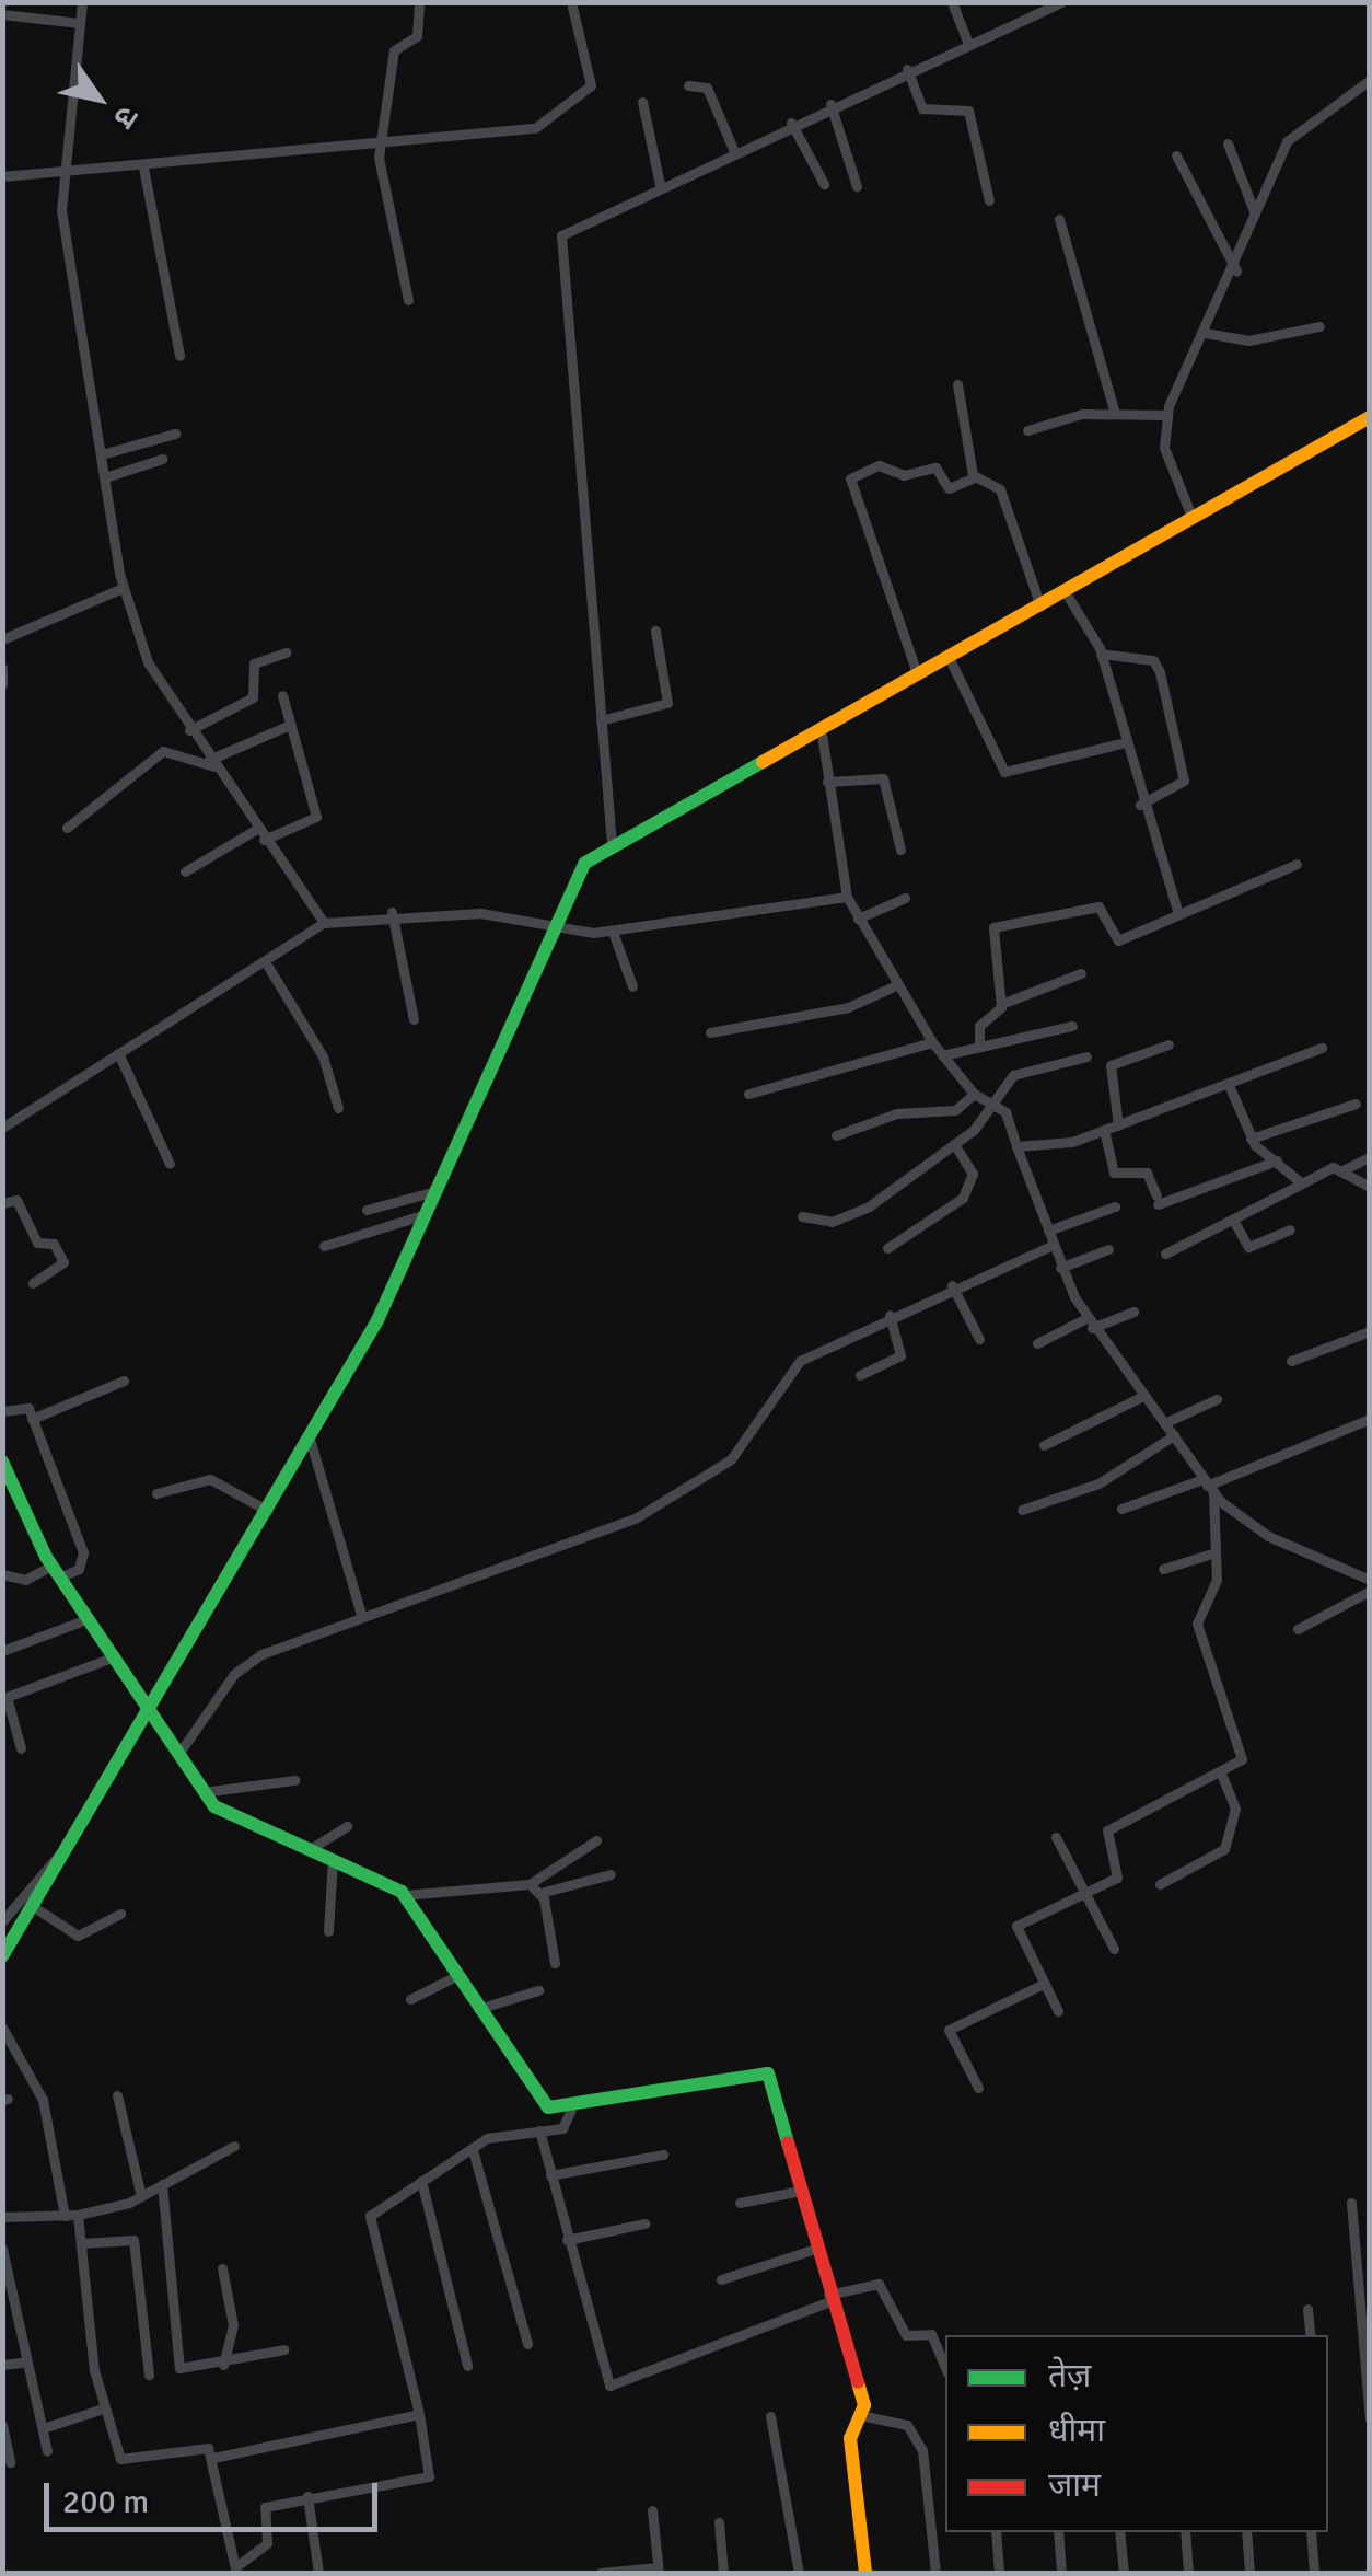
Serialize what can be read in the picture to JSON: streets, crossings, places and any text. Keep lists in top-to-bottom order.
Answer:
{
  "legend": ["तेज़", "धीमा", "जाम"],
  "scale_bar": "200 m",
  "north": "bottom right"
}
